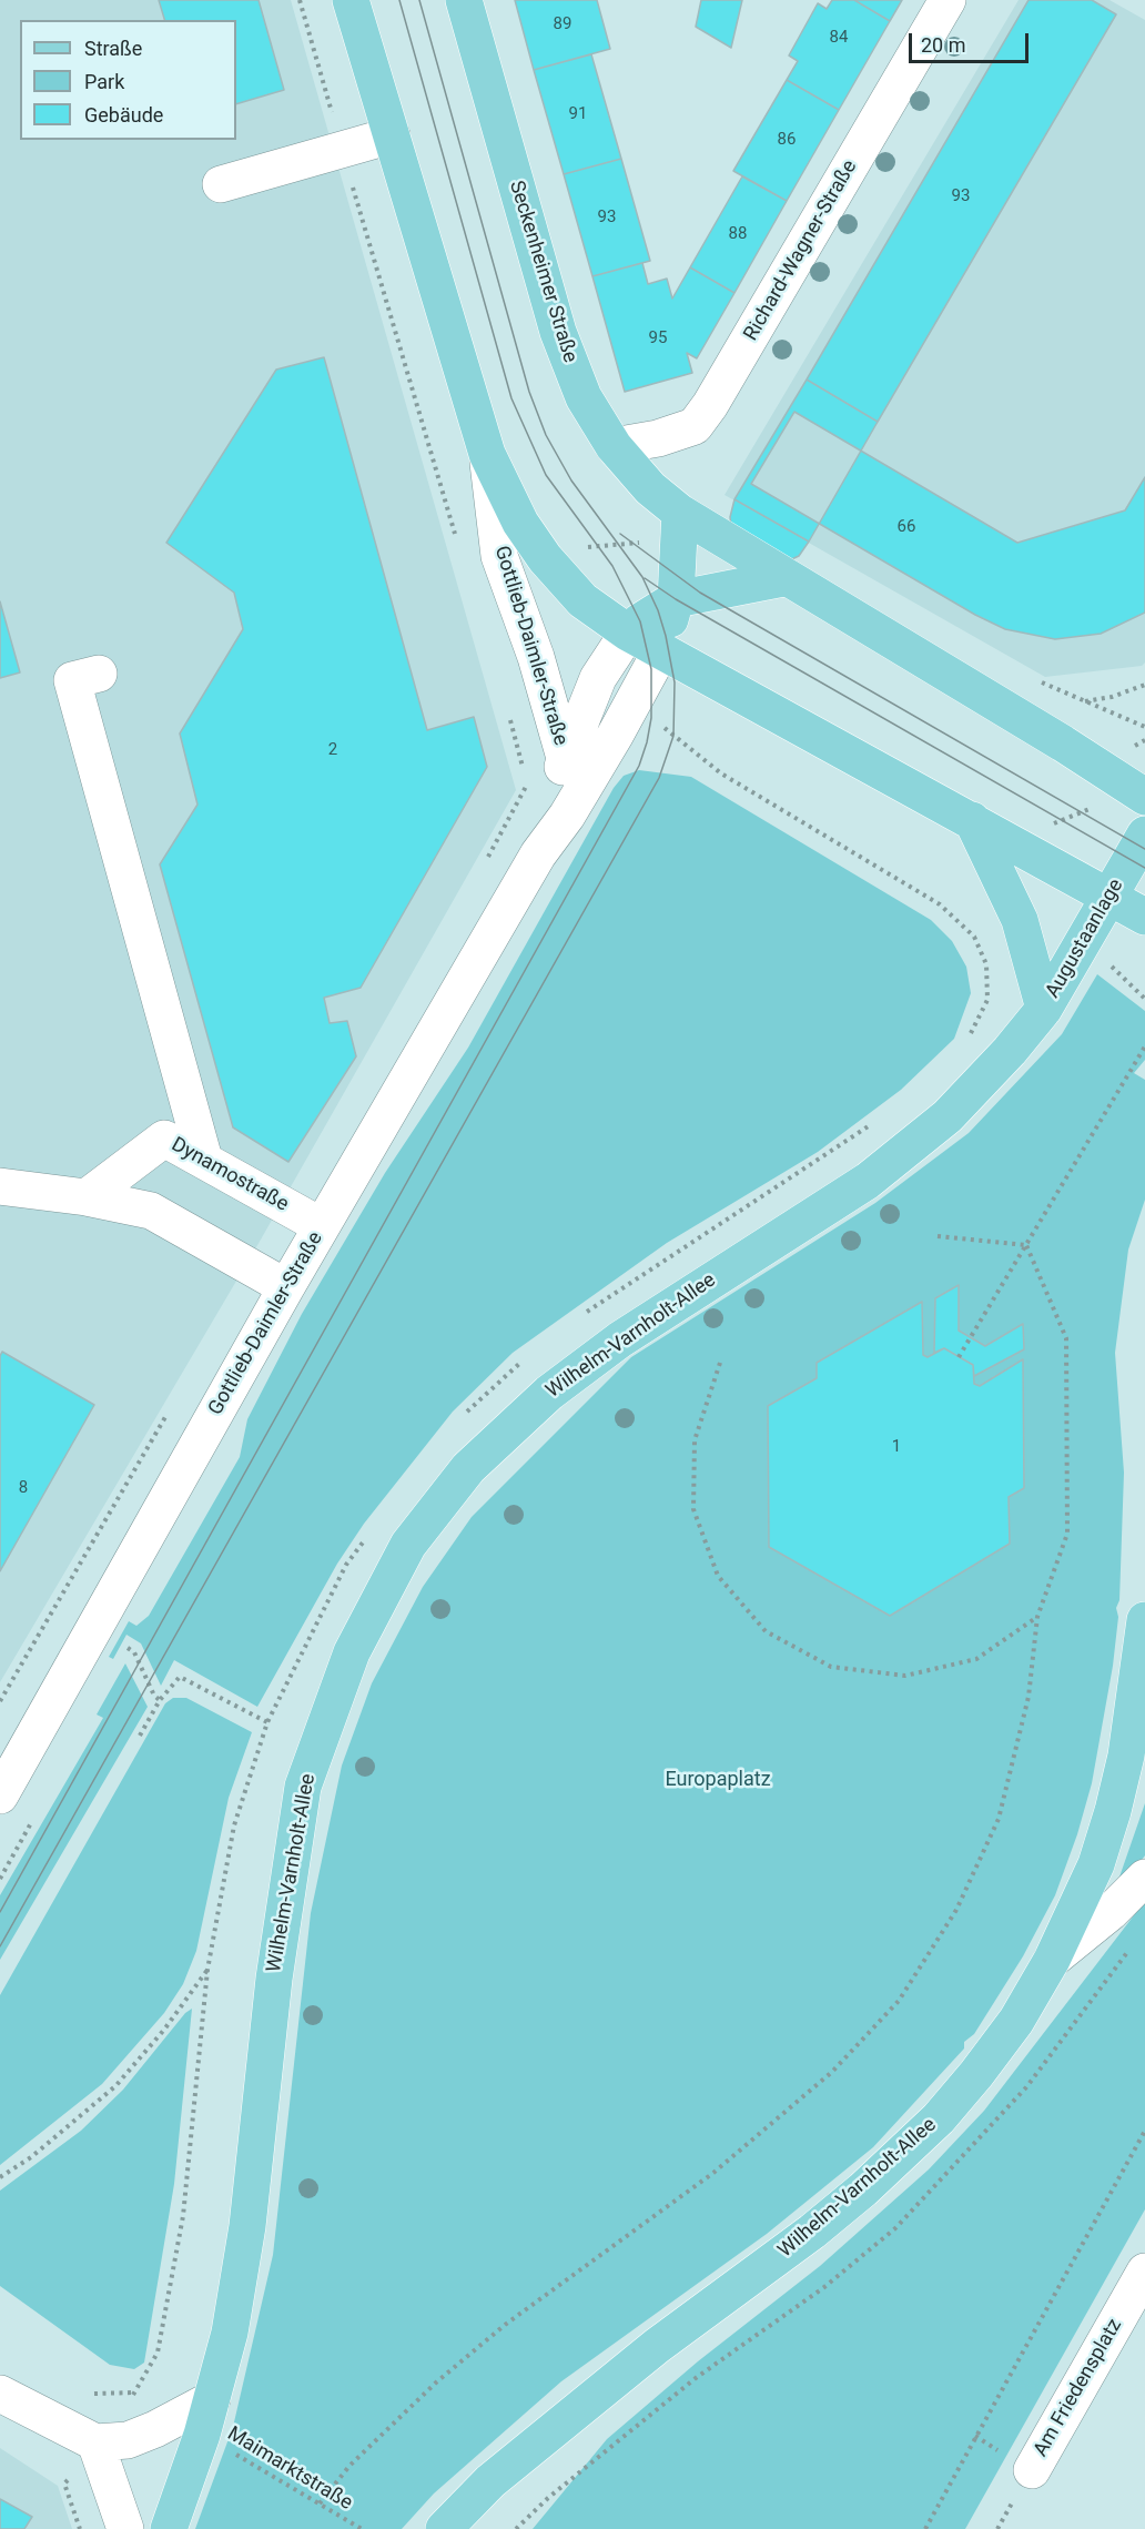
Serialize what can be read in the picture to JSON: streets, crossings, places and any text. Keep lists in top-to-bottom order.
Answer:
{
  "streets": {
    "main road": ["Seckenheimer Straße", "Augustaanlage", "Wilhelm-Varnholt-Allee"],
    "street": [
      "Richard-Wagner-Straße",
      "Gottlieb-Daimler-Straße",
      "Dynamostraße",
      "Am Friedensplatz"
    ],
    "path": ["Maimarktstraße"]
  },
  "crossings": [
    ["Richard-Wagner-Straße", "Seckenheimer Straße"],
    ["Gottlieb-Daimler-Straße", "Dynamostraße"],
    ["Augustaanlage", "Wilhelm-Varnholt-Allee"],
    ["Wilhelm-Varnholt-Allee", "Maimarktstraße"]
  ],
  "parks": ["Europaplatz"],
  "house_numbers": [
    "89",
    "84",
    "91",
    "86",
    "93",
    "93",
    "88",
    "95",
    "66",
    "2",
    "1",
    "8"
  ],
  "legend": ["Straße", "Park", "Gebäude"],
  "scale_bar": "20 m"
}
